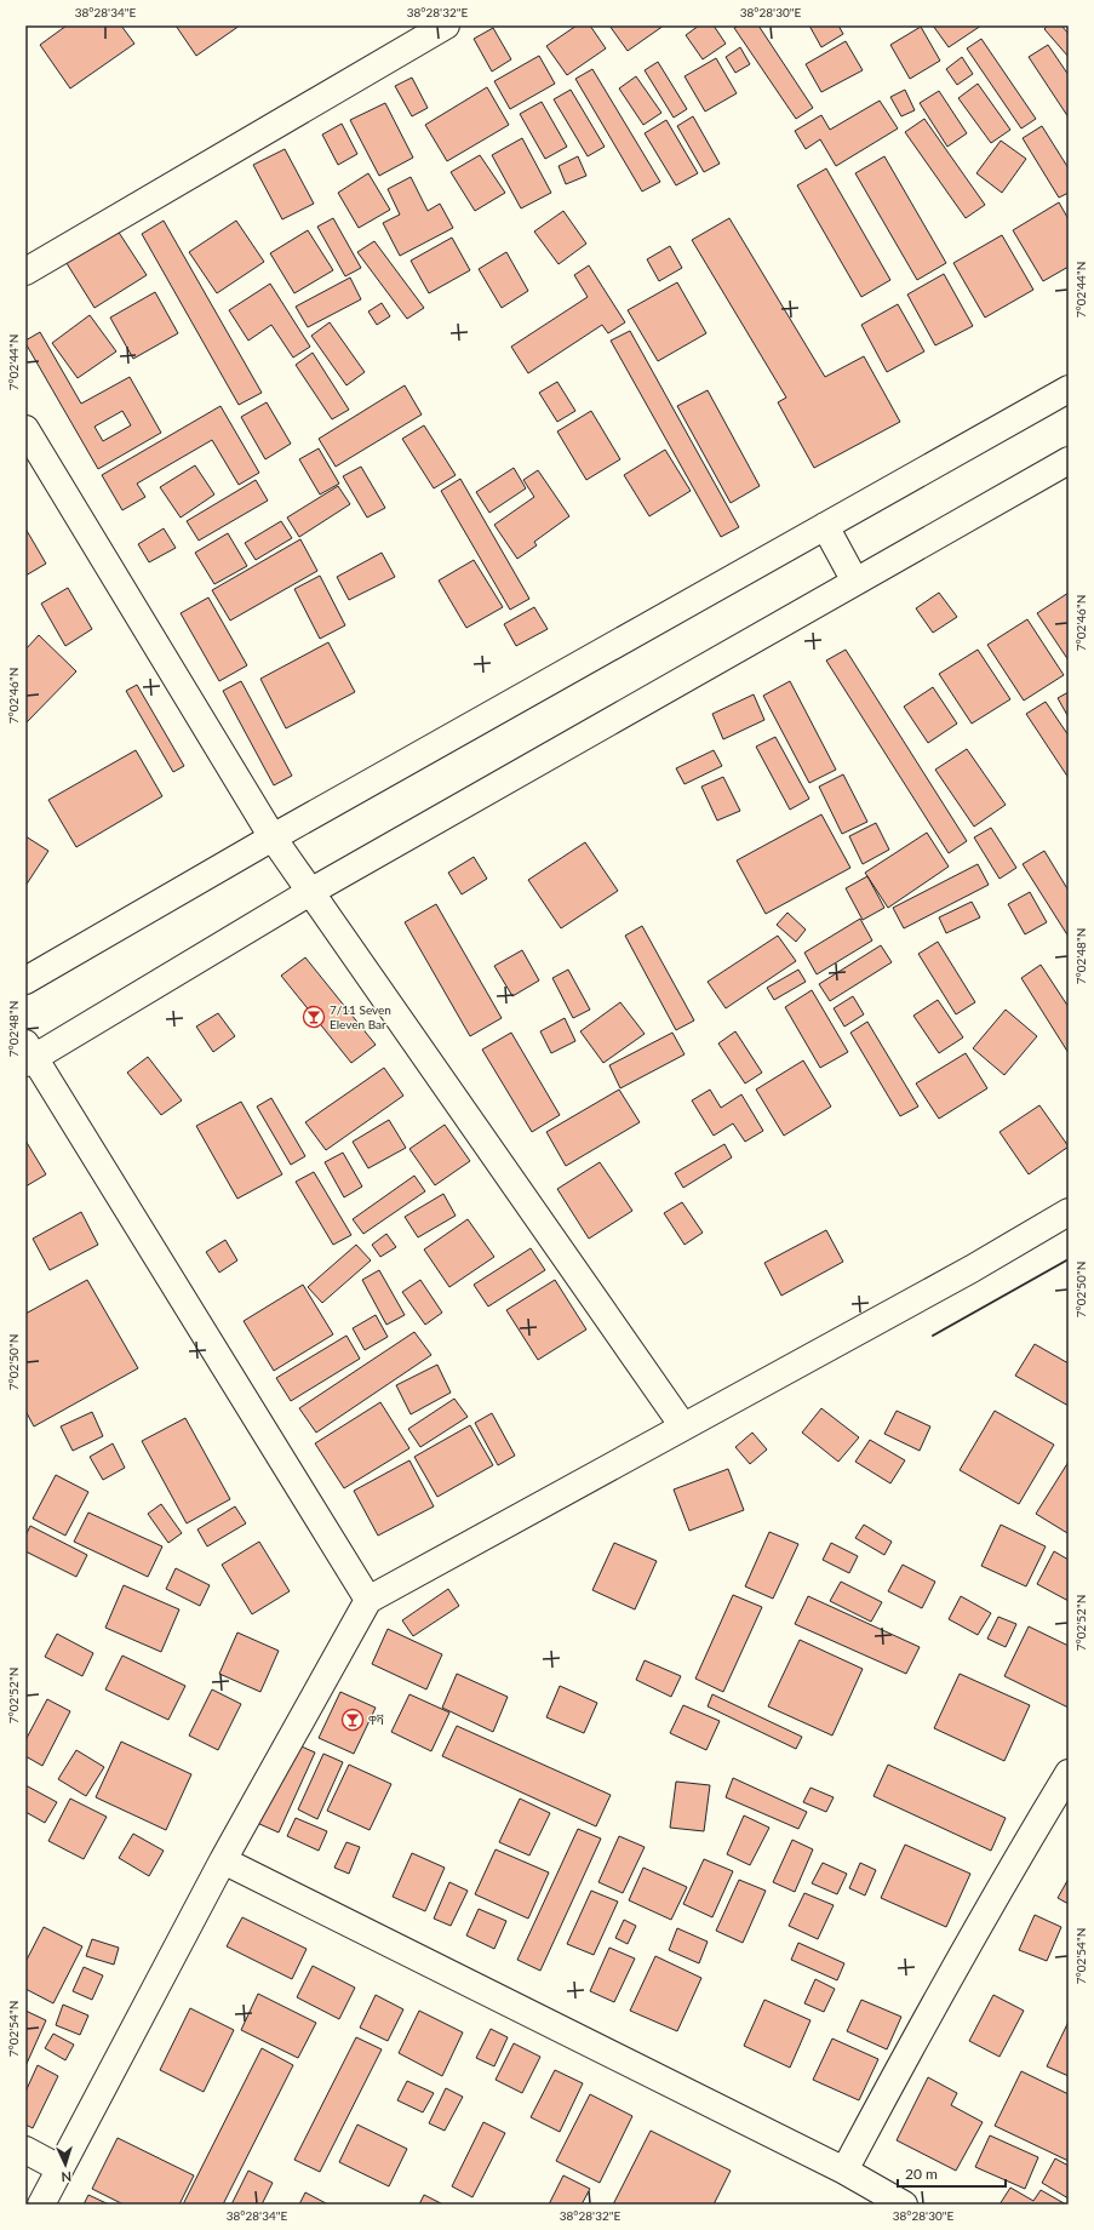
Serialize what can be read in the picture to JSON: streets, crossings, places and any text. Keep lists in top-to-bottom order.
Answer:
{
  "places": {
    "bar": ["7/11 Seven Eleven Bar", "ዋቫ"]
  },
  "scale_bar": "20 m",
  "north": "bottom",
  "coordinates": [
    "38°28'34\"E",
    "38°28'32\"E",
    "38°28'30\"E",
    "7°02'44\"N",
    "7°02'46\"N",
    "7°02'48\"N",
    "7°02'50\"N",
    "7°02'52\"N",
    "7°02'54\"N"
  ]
}
